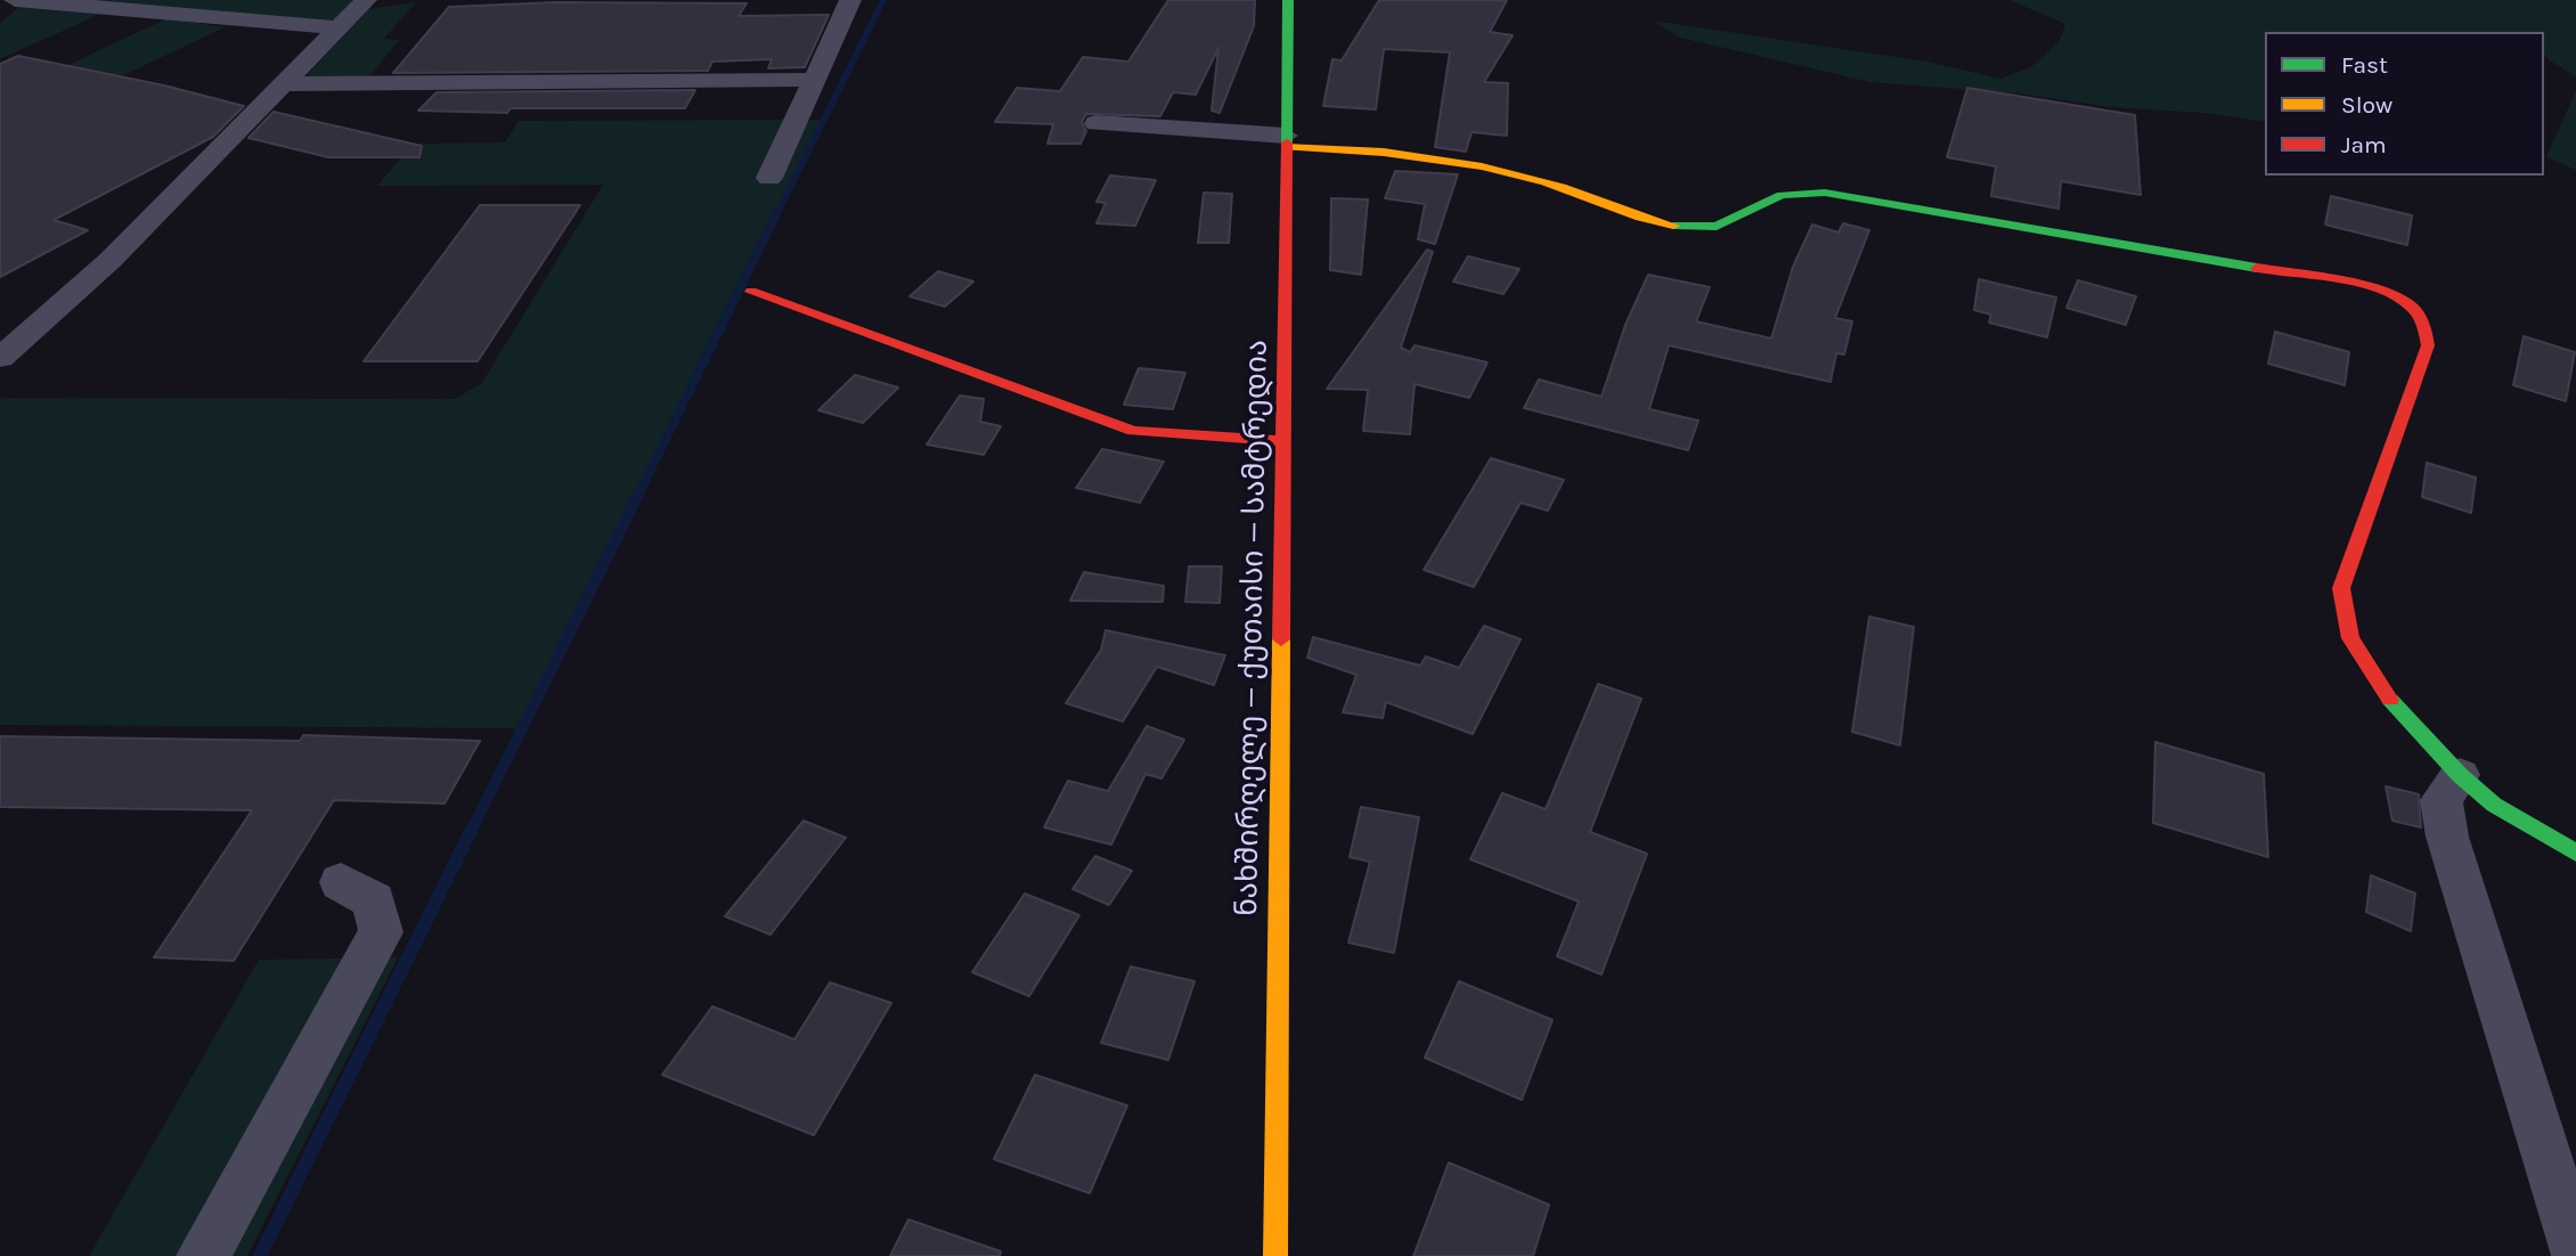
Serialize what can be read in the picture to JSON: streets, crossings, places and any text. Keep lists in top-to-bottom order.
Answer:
{
  "streets": {
    "street": ["ნახშირღელე — ქუთაისი — სამტრედია"]
  },
  "legend": ["Fast", "Slow", "Jam"]
}
